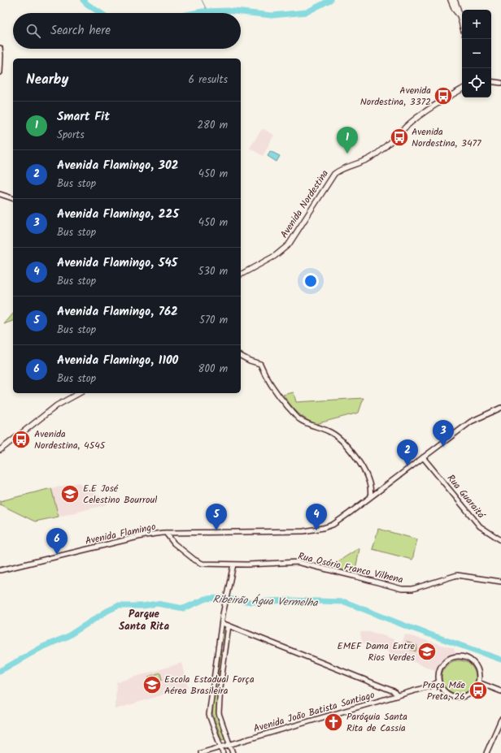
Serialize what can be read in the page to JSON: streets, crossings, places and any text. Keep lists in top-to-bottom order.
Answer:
{
  "streets": {
    "main road": ["Avenida Nordestina"],
    "street": [
      "Rua Guaraitá",
      "Avenida Flamingo",
      "Rua Osório Franco Vilhena",
      "Avenida João Batista Santiago"
    ]
  },
  "crossings": [
    ["Rua Guaraitá", "Avenida Flamingo"],
    ["Avenida Flamingo", "Rua Osório Franco Vilhena"]
  ],
  "districts": ["Parque Santa Rita"],
  "water": ["Ribeirão Água Vermelha"],
  "places": {
    "bus stop": [
      "Avenida Nordestina, 3372",
      "Avenida Nordestina, 3477",
      "Avenida Nordestina, 4545",
      "Praça Mãe Preta, 26"
    ],
    "school or university": ["E.E José Celestino Bourroul", "EMEF Dama Entre Rios Verdes", "Escola Estadual Força Aérea Brasileira"],
    "church": ["Paróquia Santa Rita de Cassia"]
  },
  "page": {
    "map_buttons": ["+", "−"],
    "search": "Search here",
    "heading": ["Nearby", "6 results"],
    "list": [
      {
        "mark": "1",
        "name": "Smart Fit",
        "note": "Sports",
        "value": "280 m"
      },
      {
        "mark": "2",
        "name": "Avenida Flamingo, 302",
        "note": "Bus stop",
        "value": "450 m"
      },
      {
        "mark": "3",
        "name": "Avenida Flamingo, 225",
        "note": "Bus stop",
        "value": "450 m"
      },
      {
        "mark": "4",
        "name": "Avenida Flamingo, 545",
        "note": "Bus stop",
        "value": "530 m"
      },
      {
        "mark": "5",
        "name": "Avenida Flamingo, 762",
        "note": "Bus stop",
        "value": "570 m"
      },
      {
        "mark": "6",
        "name": "Avenida Flamingo, 1100",
        "note": "Bus stop",
        "value": "800 m"
      }
    ],
    "pins": [
      "1",
      "3",
      "2",
      "4",
      "5",
      "6"
    ]
  }
}
